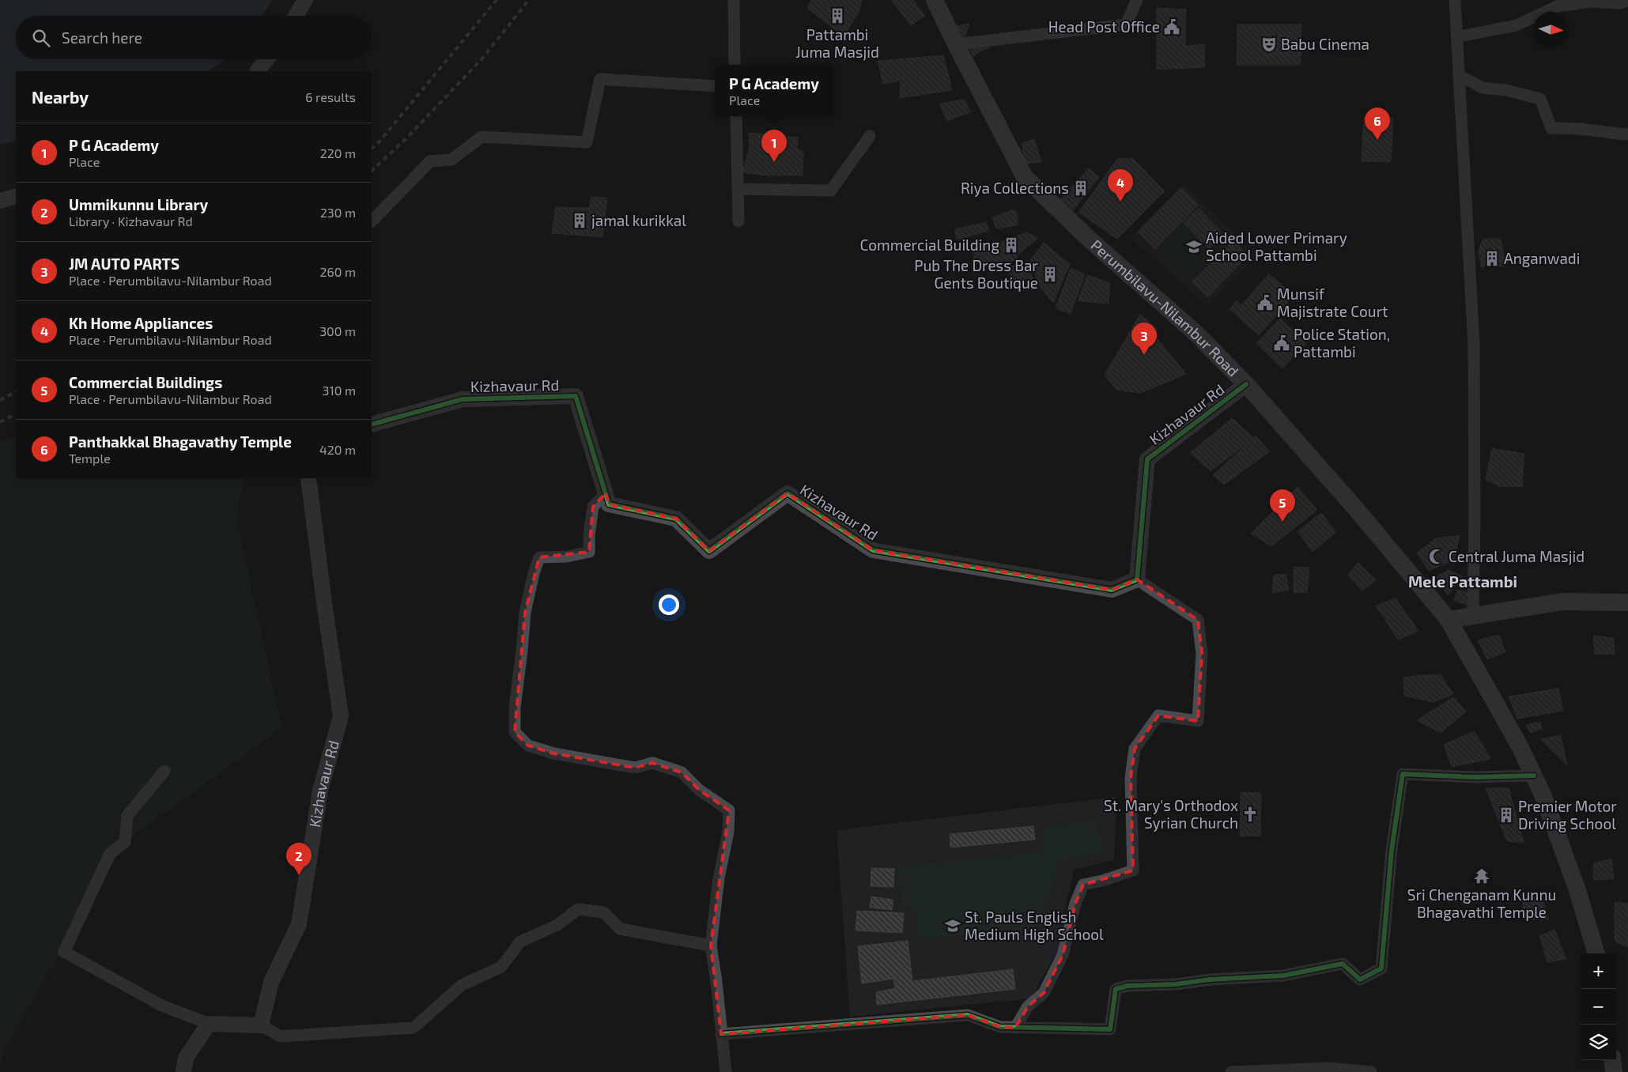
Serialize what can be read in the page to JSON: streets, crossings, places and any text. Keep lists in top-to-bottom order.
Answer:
{
  "streets": {
    "main road": ["Perumbilavu-Nilambur Road"],
    "street": ["Kizhavaur Rd"]
  },
  "crossings": [
    ["Perumbilavu-Nilambur Road", "Kizhavaur Rd"]
  ],
  "districts": ["Mele Pattambi"],
  "places": {
    "building": [
      "Pattambi Juma Masjid",
      "Riya Collections",
      "jamal kurikkal",
      "Commercial Building",
      "Anganwadi",
      "Pub The Dress Bar Gents Boutique",
      "Premier Motor Driving School"
    ],
    "public building": ["Head Post Office", "Munsif Majistrate Court", "Police Station, Pattambi"],
    "theatre": ["Babu Cinema"],
    "school or university": ["Aided Lower Primary School Pattambi", "St. Pauls English Medium High School"],
    "mosque": ["Central Juma Masjid"],
    "church": ["St. Mary's Orthodox Syrian Church"],
    "temple": ["Sri Chenganam Kunnu Bhagavathi Temple"]
  },
  "north": "right",
  "page": {
    "search": "Search here",
    "popup": ["P G Academy", "Place"],
    "heading": ["Nearby", "6 results"],
    "pins": [
      "6",
      "1",
      "4",
      "3",
      "5",
      "2"
    ],
    "list": [
      {
        "mark": "1",
        "name": "P G Academy",
        "note": "Place",
        "value": "220 m"
      },
      {
        "mark": "2",
        "name": "Ummikunnu Library",
        "note": "Library · Kizhavaur Rd",
        "value": "230 m"
      },
      {
        "mark": "3",
        "name": "JM AUTO PARTS",
        "note": "Place · Perumbilavu-Nilambur Road",
        "value": "260 m"
      },
      {
        "mark": "4",
        "name": "Kh Home Appliances",
        "note": "Place · Perumbilavu-Nilambur Road",
        "value": "300 m"
      },
      {
        "mark": "5",
        "name": "Commercial Buildings",
        "note": "Place · Perumbilavu-Nilambur Road",
        "value": "310 m"
      },
      {
        "mark": "6",
        "name": "Panthakkal Bhagavathy Temple",
        "note": "Temple",
        "value": "420 m"
      }
    ],
    "map_buttons": ["+", "−"]
  }
}
